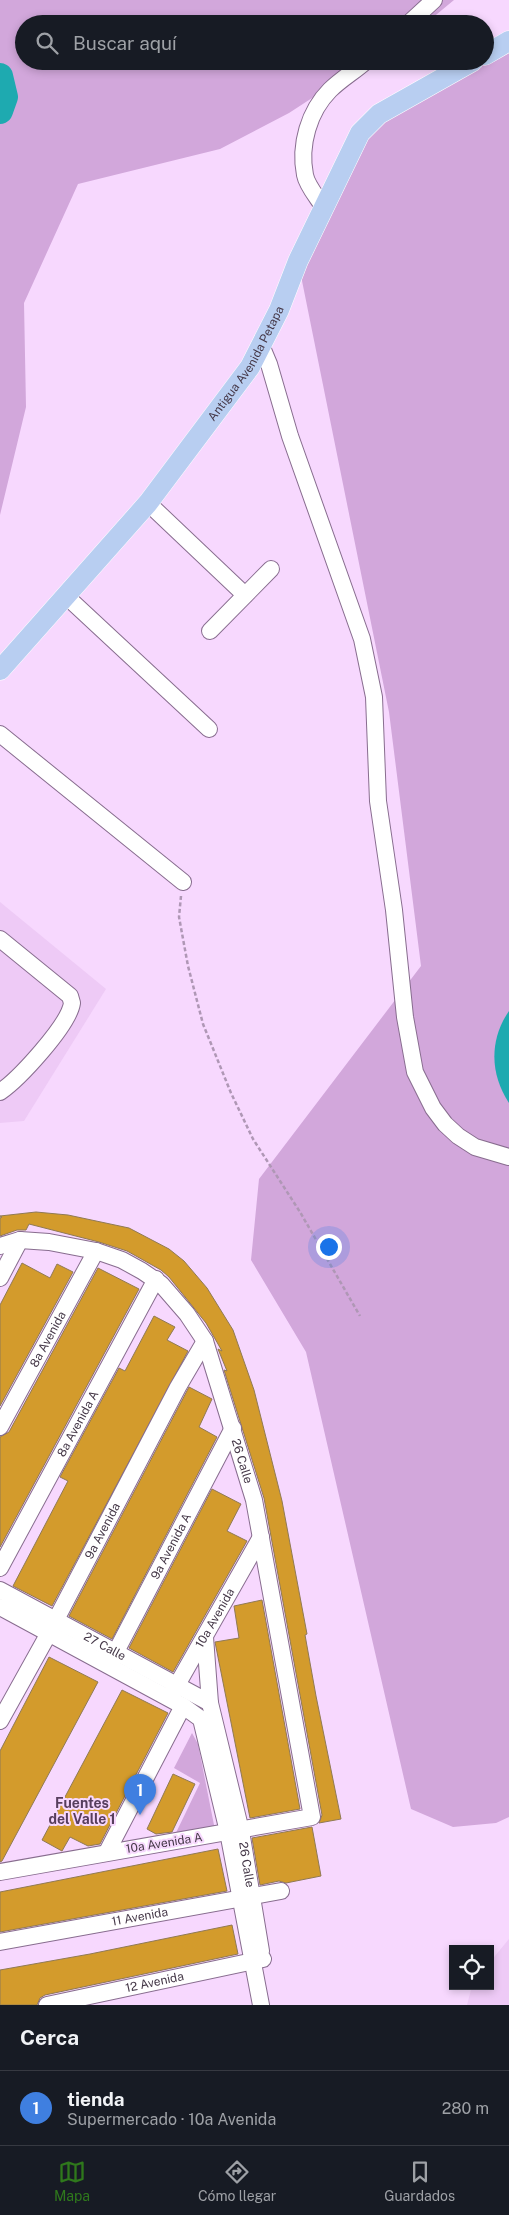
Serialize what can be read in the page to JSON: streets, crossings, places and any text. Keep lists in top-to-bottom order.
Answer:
{
  "streets": {
    "main road": ["Antigua Avenida Petapa"],
    "street": [
      "8a Avenida",
      "8a Avenida A",
      "26 Calle",
      "9a Avenida",
      "9a Avenida A",
      "10a Avenida",
      "27 Calle",
      "10a Avenida A",
      "11 Avenida",
      "12 Avenida"
    ]
  },
  "crossings": [
    ["8a Avenida", "26 Calle"],
    ["8a Avenida A", "26 Calle"],
    ["26 Calle", "9a Avenida"],
    ["26 Calle", "9a Avenida A"],
    ["26 Calle", "10a Avenida"],
    ["26 Calle", "27 Calle"],
    ["26 Calle", "10a Avenida A"],
    ["26 Calle", "11 Avenida"],
    ["26 Calle", "12 Avenida"],
    ["9a Avenida", "27 Calle"],
    ["9a Avenida A", "27 Calle"],
    ["10a Avenida", "27 Calle"],
    ["10a Avenida", "10a Avenida A"]
  ],
  "districts": ["Fuentes del Valle 1"],
  "page": {
    "search": "Buscar aquí",
    "pins": "1",
    "heading": "Cerca",
    "list": [
      {
        "mark": "1",
        "name": "tienda",
        "note": "Supermercado · 10a Avenida",
        "value": "280 m"
      }
    ],
    "nav": ["Mapa", "Cómo llegar", "Guardados"]
  }
}
